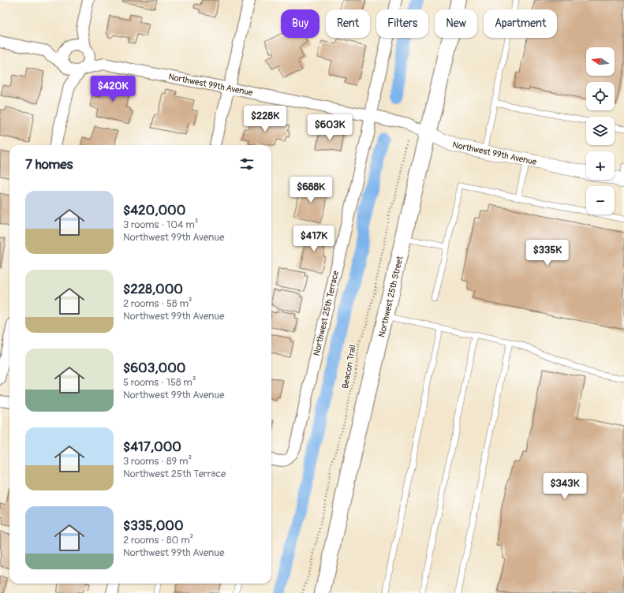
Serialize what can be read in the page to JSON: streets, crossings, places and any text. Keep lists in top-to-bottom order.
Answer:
{
  "streets": {
    "main road": ["Northwest 25th Street"],
    "street": ["Northwest 99th Avenue", "Northwest 25th Terrace"],
    "path": ["Beacon Trail"]
  },
  "crossings": [
    ["Northwest 99th Avenue", "Northwest 25th Street"],
    ["Northwest 99th Avenue", "Northwest 25th Terrace"]
  ],
  "north": "left",
  "page": {
    "chip": [
      "Buy",
      "Rent",
      "Filters",
      "New",
      "Apartment"
    ],
    "map_buttons": ["+", "−"],
    "price": [
      "$420K",
      "$228K",
      "$603K",
      "$688K",
      "$417K",
      "$335K",
      "$343K"
    ],
    "heading": "7 homes",
    "list": [
      {
        "name": "$420,000",
        "note": "3 rooms · 104 m² · Northwest 99th Avenue"
      },
      {
        "name": "$228,000",
        "note": "2 rooms · 58 m² · Northwest 99th Avenue"
      },
      {
        "name": "$603,000",
        "note": "5 rooms · 158 m² · Northwest 99th Avenue"
      },
      {
        "name": "$417,000",
        "note": "3 rooms · 89 m² · Northwest 25th Terrace"
      },
      {
        "name": "$335,000",
        "note": "2 rooms · 80 m² · Northwest 99th Avenue"
      }
    ]
  }
}
